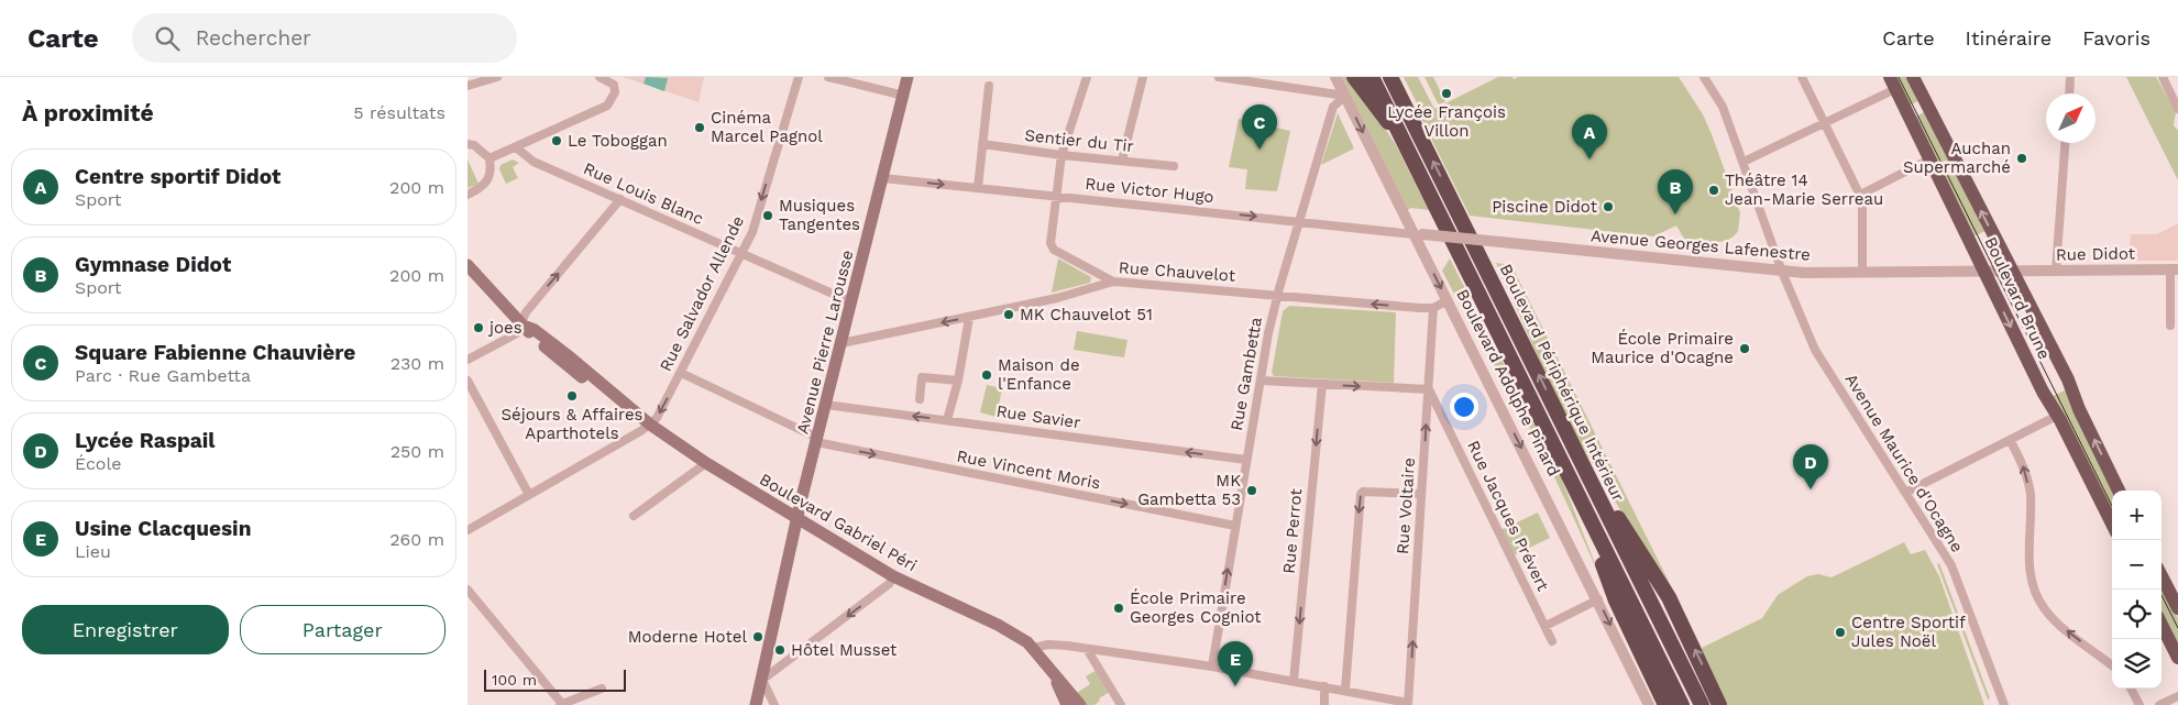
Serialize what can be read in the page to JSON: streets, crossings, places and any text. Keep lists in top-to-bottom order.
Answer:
{
  "streets": {
    "highway": ["Boulevard Périphérique Intérieur"],
    "main road": ["Boulevard Brune", "Avenue Pierre Larousse", "Boulevard Gabriel Péri"],
    "street": [
      "Sentier du Tir",
      "Rue Victor Hugo",
      "Rue Louis Blanc",
      "Avenue Georges Lafenestre",
      "Rue Didot",
      "Rue Chauvelot",
      "Rue Salvador Allende",
      "Rue Gambetta",
      "Boulevard Adolphe Pinard",
      "Rue Savier",
      "Avenue Maurice d'Ocagne",
      "Rue Vincent Moris",
      "Rue Voltaire",
      "Rue Jacques Prévert",
      "Rue Perrot"
    ]
  },
  "crossings": [
    ["Rue Victor Hugo", "Avenue Georges Lafenestre"],
    ["Rue Victor Hugo", "Avenue Pierre Larousse"],
    ["Rue Victor Hugo", "Rue Gambetta"],
    ["Rue Victor Hugo", "Boulevard Adolphe Pinard"],
    ["Rue Louis Blanc", "Rue Salvador Allende"],
    ["Rue Louis Blanc", "Avenue Pierre Larousse"],
    ["Avenue Georges Lafenestre", "Rue Didot"],
    ["Avenue Georges Lafenestre", "Boulevard Brune"],
    ["Avenue Georges Lafenestre", "Boulevard Adolphe Pinard"],
    ["Avenue Georges Lafenestre", "Avenue Maurice d'Ocagne"],
    ["Rue Didot", "Boulevard Brune"],
    ["Rue Chauvelot", "Avenue Pierre Larousse"],
    ["Rue Chauvelot", "Rue Gambetta"],
    ["Rue Chauvelot", "Rue Voltaire"],
    ["Rue Salvador Allende", "Rue Vincent Moris"],
    ["Rue Salvador Allende", "Boulevard Gabriel Péri"],
    ["Avenue Pierre Larousse", "Rue Savier"],
    ["Avenue Pierre Larousse", "Rue Vincent Moris"],
    ["Avenue Pierre Larousse", "Boulevard Gabriel Péri"],
    ["Rue Gambetta", "Boulevard Adolphe Pinard"],
    ["Rue Gambetta", "Rue Savier"],
    ["Rue Gambetta", "Rue Vincent Moris"],
    ["Rue Voltaire", "Rue Jacques Prévert"]
  ],
  "one_way": [
    "Rue Victor Hugo",
    "Rue Chauvelot",
    "Rue Salvador Allende",
    "Boulevard Adolphe Pinard",
    "Rue Savier",
    "Rue Vincent Moris",
    "Rue Voltaire",
    "Rue Perrot"
  ],
  "places": [
    "Lycée François Villon",
    "Cinéma Marcel Pagnol",
    "Le Toboggan",
    "Auchan Supermarché",
    "Théâtre 14 Jean-Marie Serreau",
    "Piscine Didot",
    "Musiques Tangentes",
    "MK Chauvelot 51",
    "joes",
    "École Primaire Maurice d'Ocagne",
    "Maison de l'Enfance",
    "Séjours & Affaires Aparthotels",
    "MK Gambetta 53",
    "École Primaire Georges Cogniot",
    "Centre Sportif Jules Noël",
    "Moderne Hotel",
    "Hôtel Musset"
  ],
  "scale_bar": "100 m",
  "north": "top right",
  "page": {
    "header": "Carte",
    "search": "Rechercher",
    "nav": ["Carte", "Itinéraire", "Favoris"],
    "heading": ["À proximité", "5 résultats"],
    "pins": [
      "C",
      "A",
      "B",
      "D",
      "E"
    ],
    "list": [
      {
        "mark": "A",
        "name": "Centre sportif Didot",
        "note": "Sport",
        "value": "200 m"
      },
      {
        "mark": "B",
        "name": "Gymnase Didot",
        "note": "Sport",
        "value": "200 m"
      },
      {
        "mark": "C",
        "name": "Square Fabienne Chauvière",
        "note": "Parc · Rue Gambetta",
        "value": "230 m"
      },
      {
        "mark": "D",
        "name": "Lycée Raspail",
        "note": "École",
        "value": "250 m"
      },
      {
        "mark": "E",
        "name": "Usine Clacquesin",
        "note": "Lieu",
        "value": "260 m"
      }
    ],
    "map_buttons": ["+", "−"],
    "buttons": ["Enregistrer", "Partager"],
    "scale": "100 m"
  }
}
